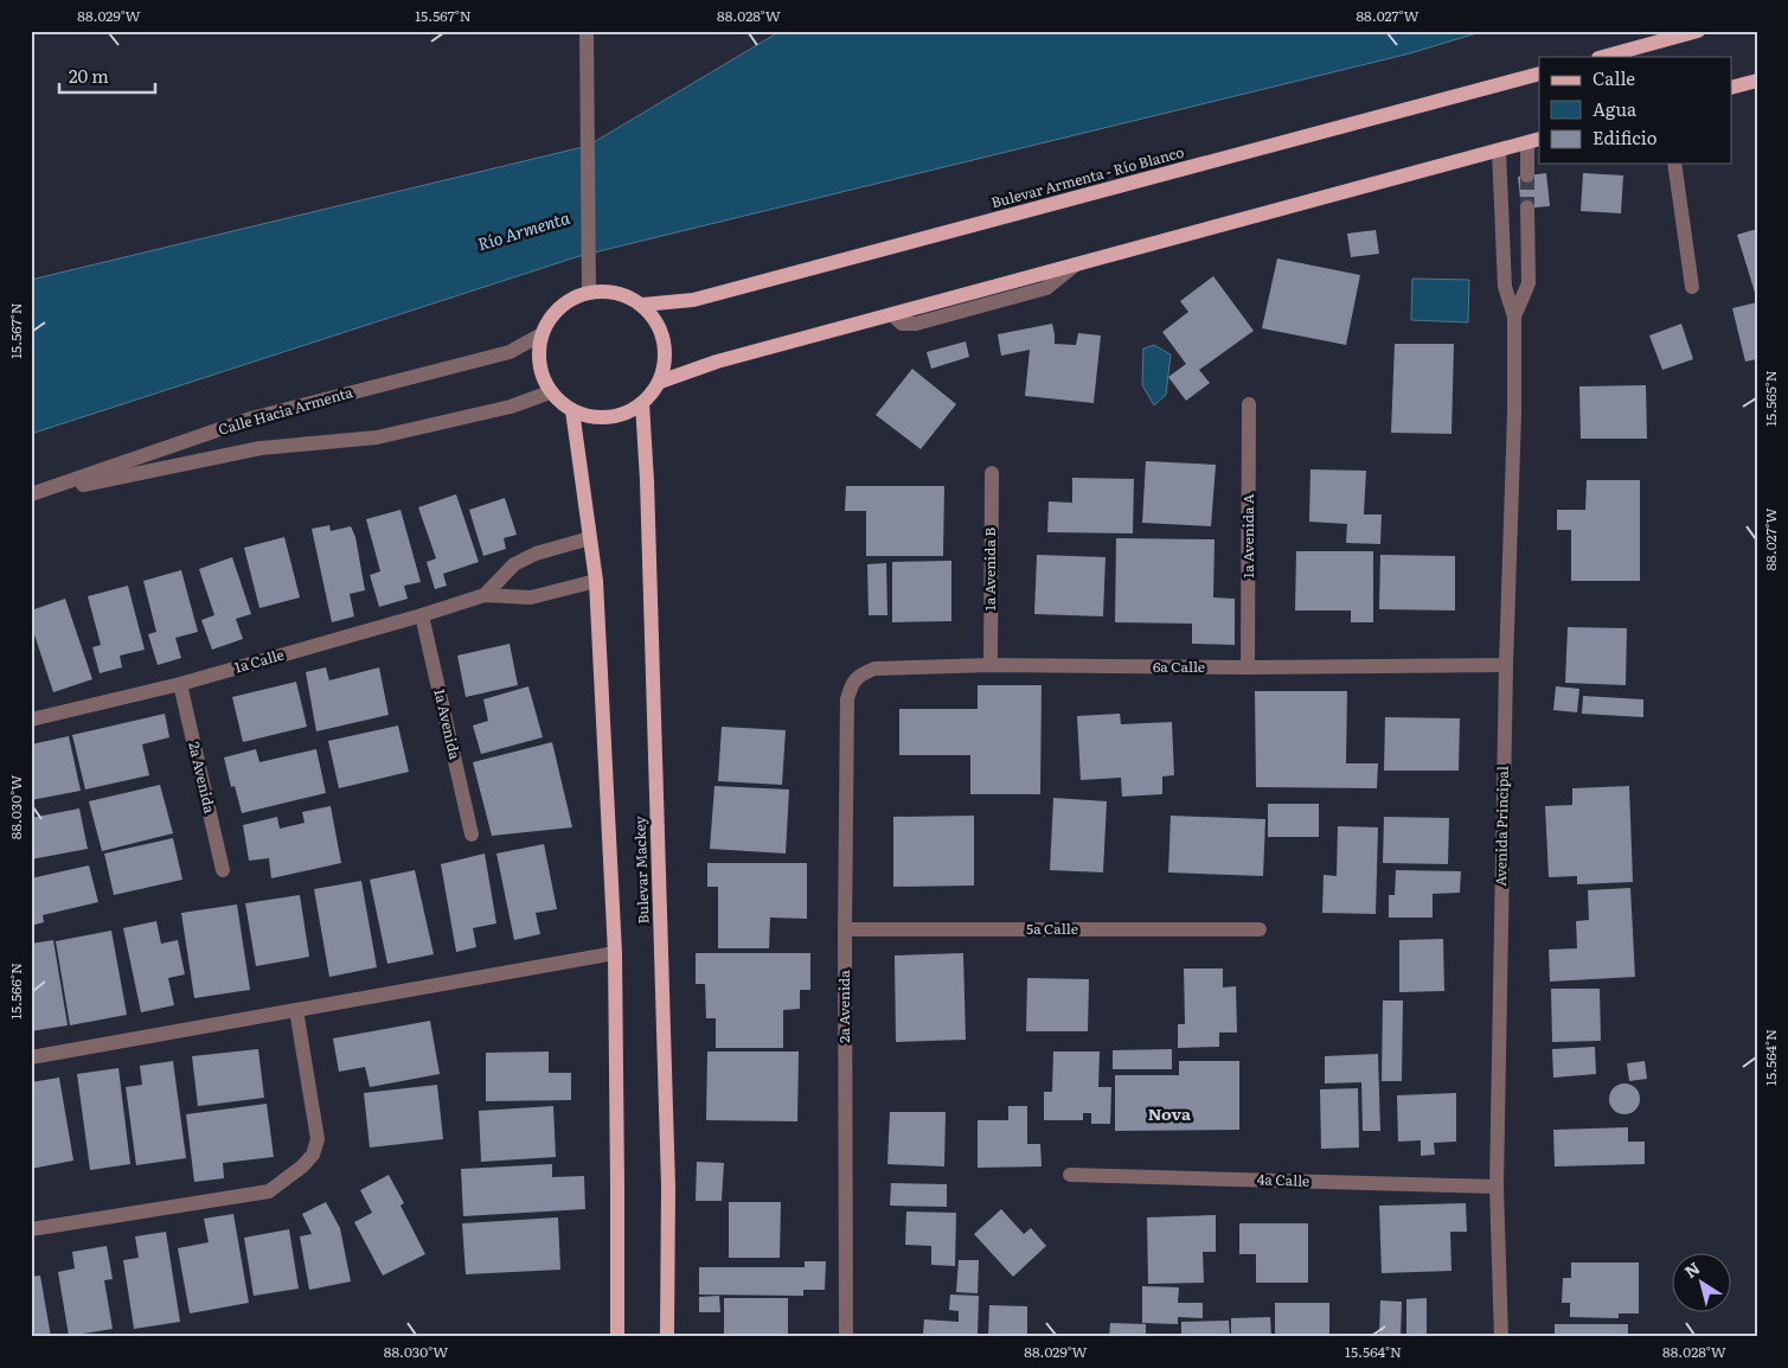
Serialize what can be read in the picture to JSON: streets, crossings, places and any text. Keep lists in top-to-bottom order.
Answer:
{
  "streets": {
    "main road": ["Bulevar Armenta - Río Blanco", "Bulevar Mackey"],
    "street": [
      "Calle Hacia Armenta",
      "1a Avenida A",
      "1a Avenida B",
      "1a Calle",
      "6a Calle",
      "1a Avenida",
      "2a Avenida",
      "Avenida Principal",
      "5a Calle",
      "4a Calle"
    ]
  },
  "crossings": [
    ["Bulevar Armenta - Río Blanco", "Calle Hacia Armenta"],
    ["Bulevar Armenta - Río Blanco", "Bulevar Mackey"],
    ["Calle Hacia Armenta", "Bulevar Mackey"],
    ["1a Avenida A", "6a Calle"],
    ["1a Avenida B", "6a Calle"],
    ["1a Calle", "1a Avenida"],
    ["1a Calle", "2a Avenida"],
    ["1a Calle", "Bulevar Mackey"],
    ["6a Calle", "2a Avenida"],
    ["6a Calle", "Avenida Principal"],
    ["2a Avenida", "5a Calle"],
    ["Avenida Principal", "4a Calle"]
  ],
  "districts": ["Nova"],
  "water": ["Río Armenta"],
  "legend": ["Calle", "Agua", "Edificio"],
  "scale_bar": "20 m",
  "north": "top left",
  "coordinates": [
    "88.029°W",
    "15.567°N",
    "88.028°W",
    "88.027°W",
    "15.565°N",
    "88.030°W",
    "15.566°N",
    "15.564°N"
  ]
}
